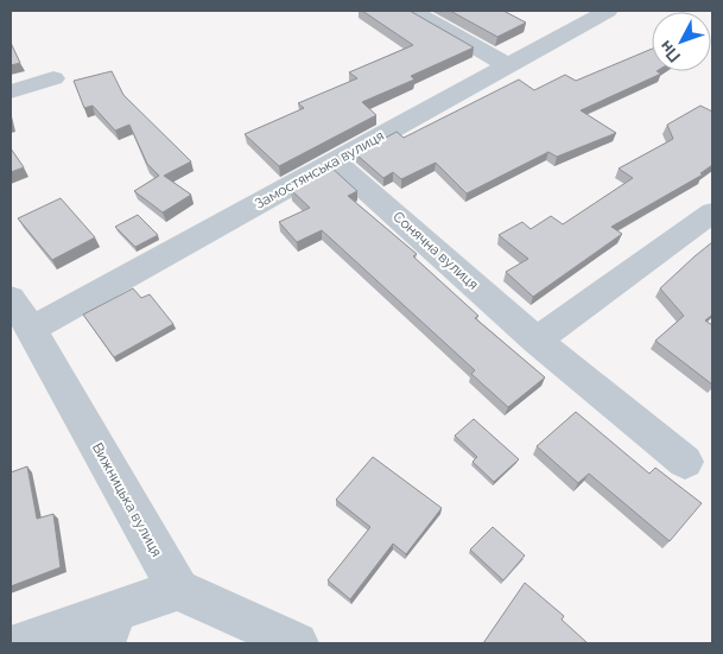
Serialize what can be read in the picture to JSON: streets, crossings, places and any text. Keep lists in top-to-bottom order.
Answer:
{
  "streets": {
    "street": ["Замостянська вулиця", "Сонячна вулиця", "Вижницька вулиця"]
  },
  "crossings": [
    ["Замостянська вулиця", "Сонячна вулиця"],
    ["Замостянська вулиця", "Вижницька вулиця"]
  ],
  "north": "bottom left"
}
